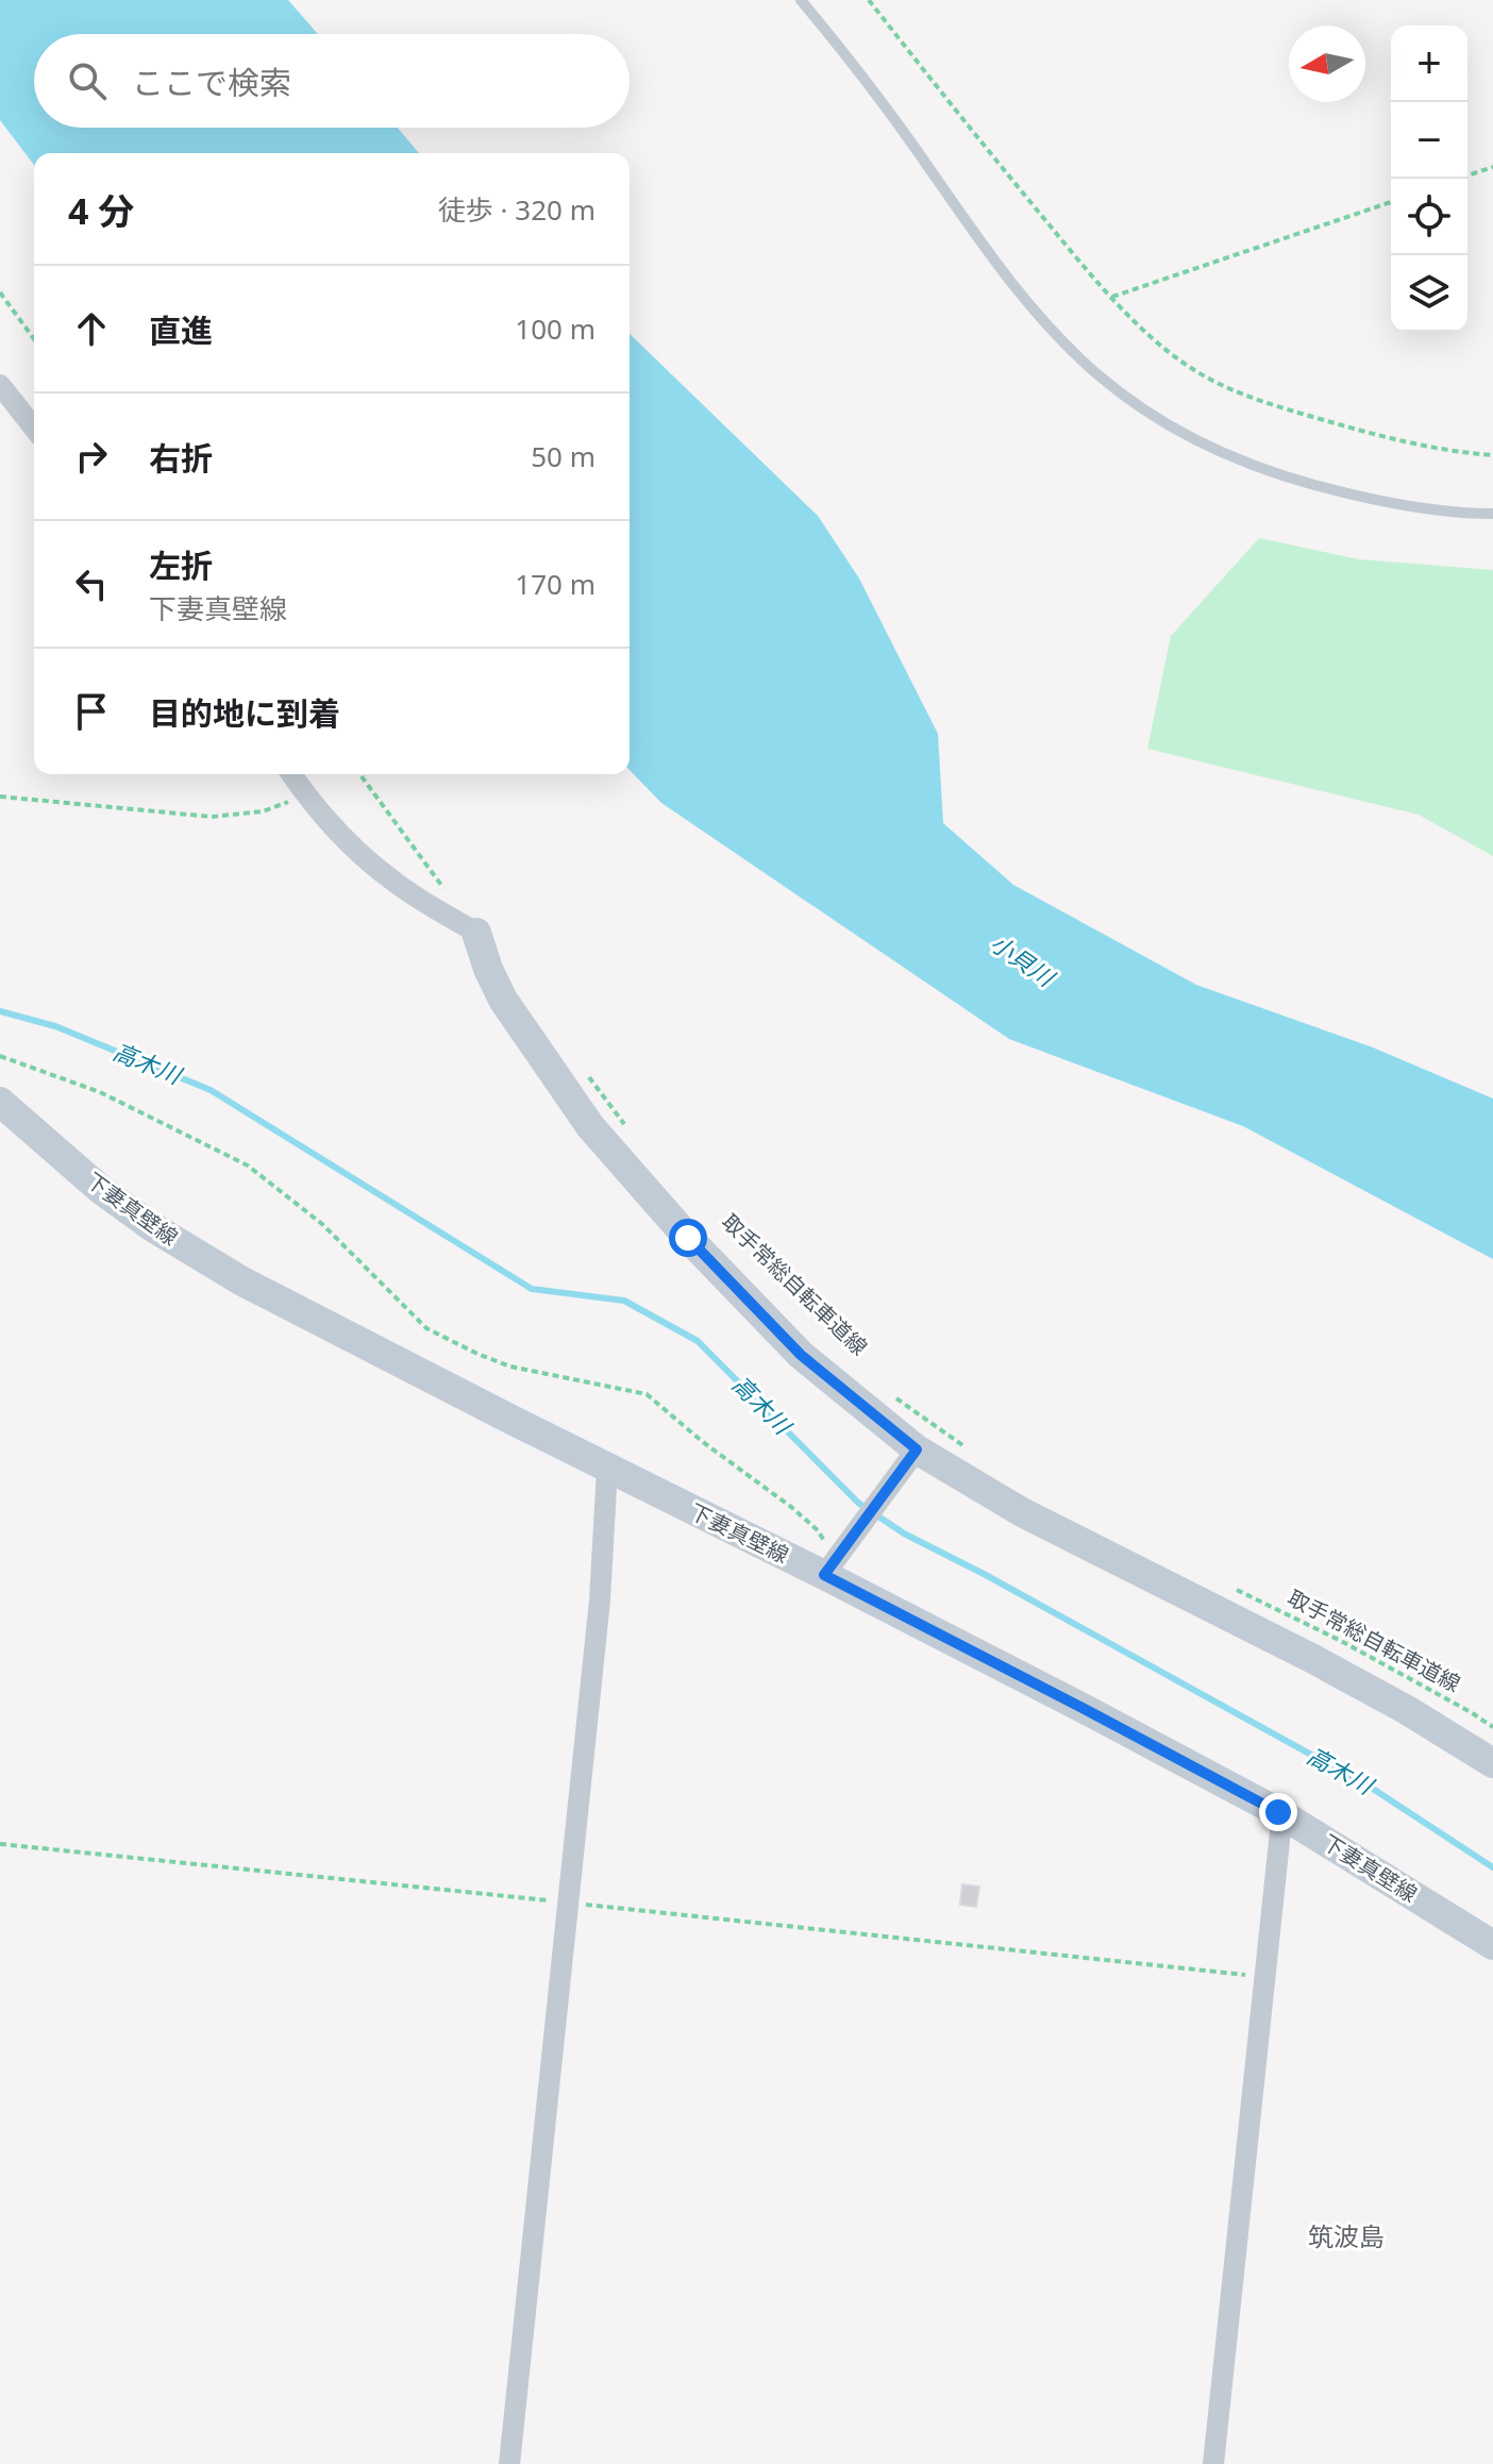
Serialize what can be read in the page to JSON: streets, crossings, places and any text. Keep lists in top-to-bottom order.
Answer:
{
  "streets": {
    "main road": ["下妻真壁線"],
    "path": ["取手常総自転車道線"]
  },
  "districts": ["筑波島"],
  "water": ["小貝川", "高木川"],
  "north": "left",
  "page": {
    "map_buttons": ["+", "−"],
    "search": "ここで検索",
    "heading": ["4 分", "徒歩 · 320 m"],
    "list": [
      ["直進", "100 m"],
      ["右折", "50 m"],
      ["左折", "下妻真壁線", "170 m"],
      "目的地に到着"
    ]
  }
}
